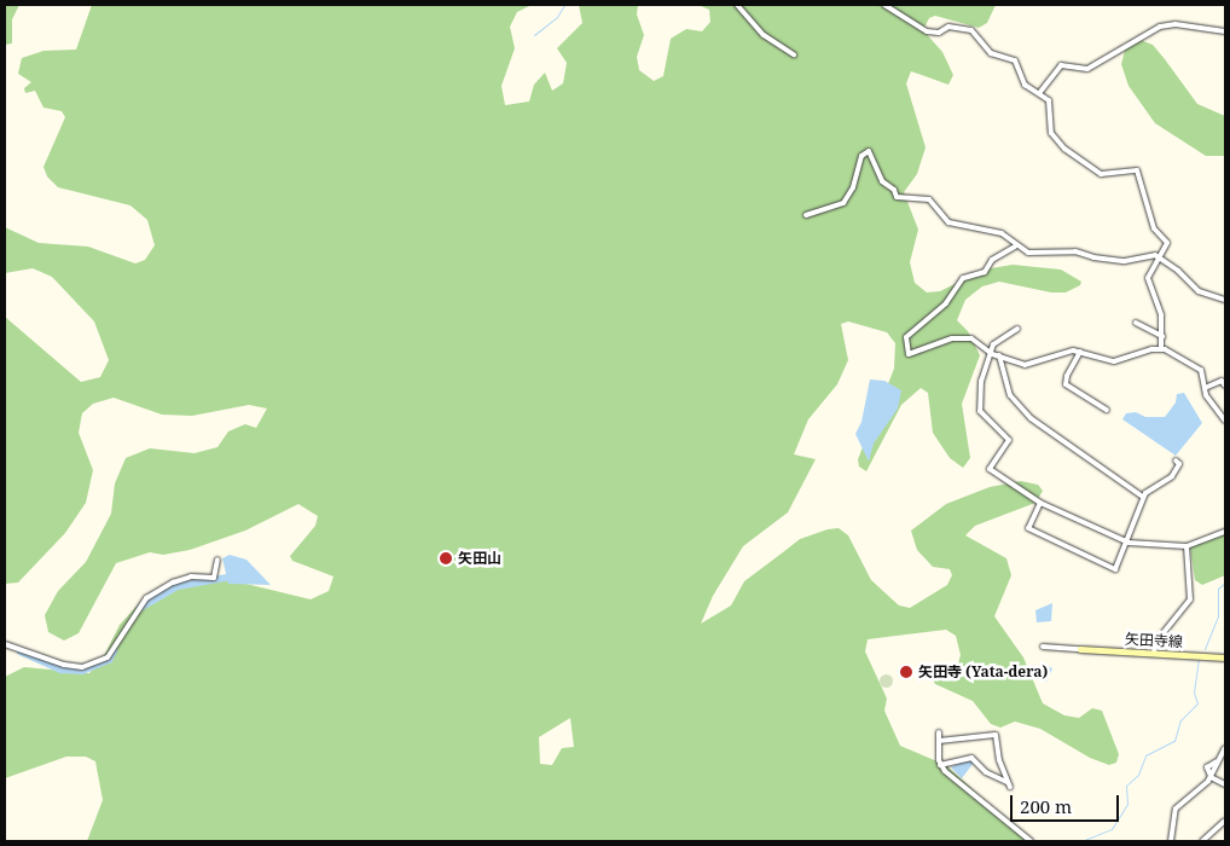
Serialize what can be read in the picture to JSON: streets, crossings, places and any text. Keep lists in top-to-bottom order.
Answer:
{
  "streets": {
    "main road": ["矢田寺線"]
  },
  "places": ["矢田山", "矢田寺 (Yata-dera)"],
  "scale_bar": "200 m"
}
